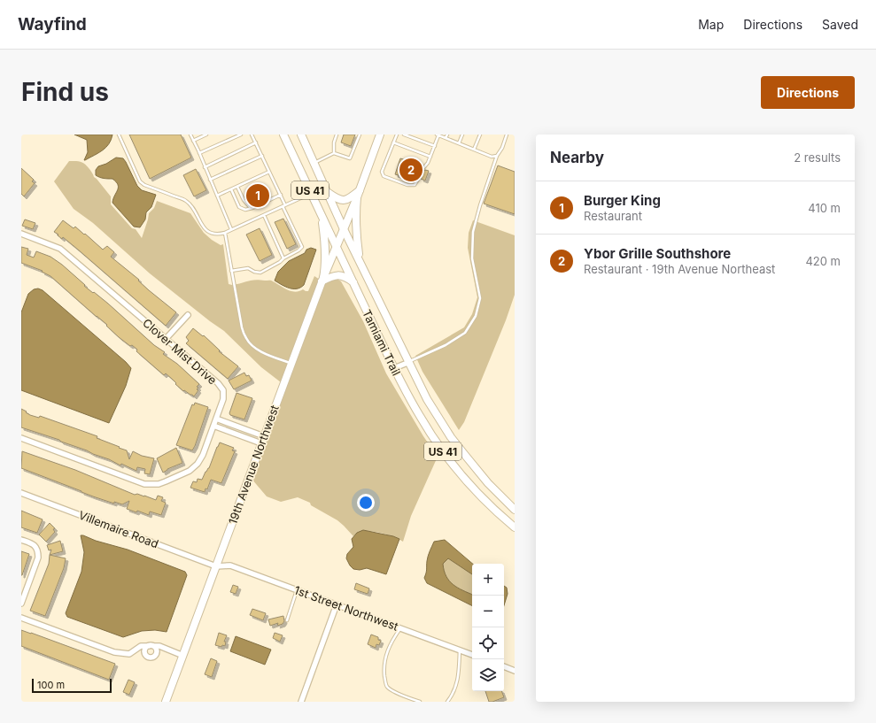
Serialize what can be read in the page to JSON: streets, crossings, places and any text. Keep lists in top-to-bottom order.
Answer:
{
  "streets": {
    "main road": ["US 41", "Tamiami Trail", "19th Avenue Northwest"],
    "street": ["Clover Mist Drive", "Villemaire Road", "1st Street Northwest"]
  },
  "crossings": [
    ["Tamiami Trail", "19th Avenue Northwest"],
    ["19th Avenue Northwest", "Villemaire Road"],
    ["19th Avenue Northwest", "1st Street Northwest"],
    ["Villemaire Road", "1st Street Northwest"]
  ],
  "scale_bar": "100 m",
  "page": {
    "header": "Wayfind",
    "nav": ["Map", "Directions", "Saved"],
    "buttons": "Directions",
    "title": "Find us",
    "heading": ["Nearby", "2 results"],
    "pins": ["2", "1"],
    "list": [
      {
        "mark": "1",
        "name": "Burger King",
        "note": "Restaurant",
        "value": "410 m"
      },
      {
        "mark": "2",
        "name": "Ybor Grille Southshore",
        "note": "Restaurant · 19th Avenue Northeast",
        "value": "420 m"
      }
    ],
    "map_buttons": ["+", "−"],
    "scale": "100 m"
  }
}
